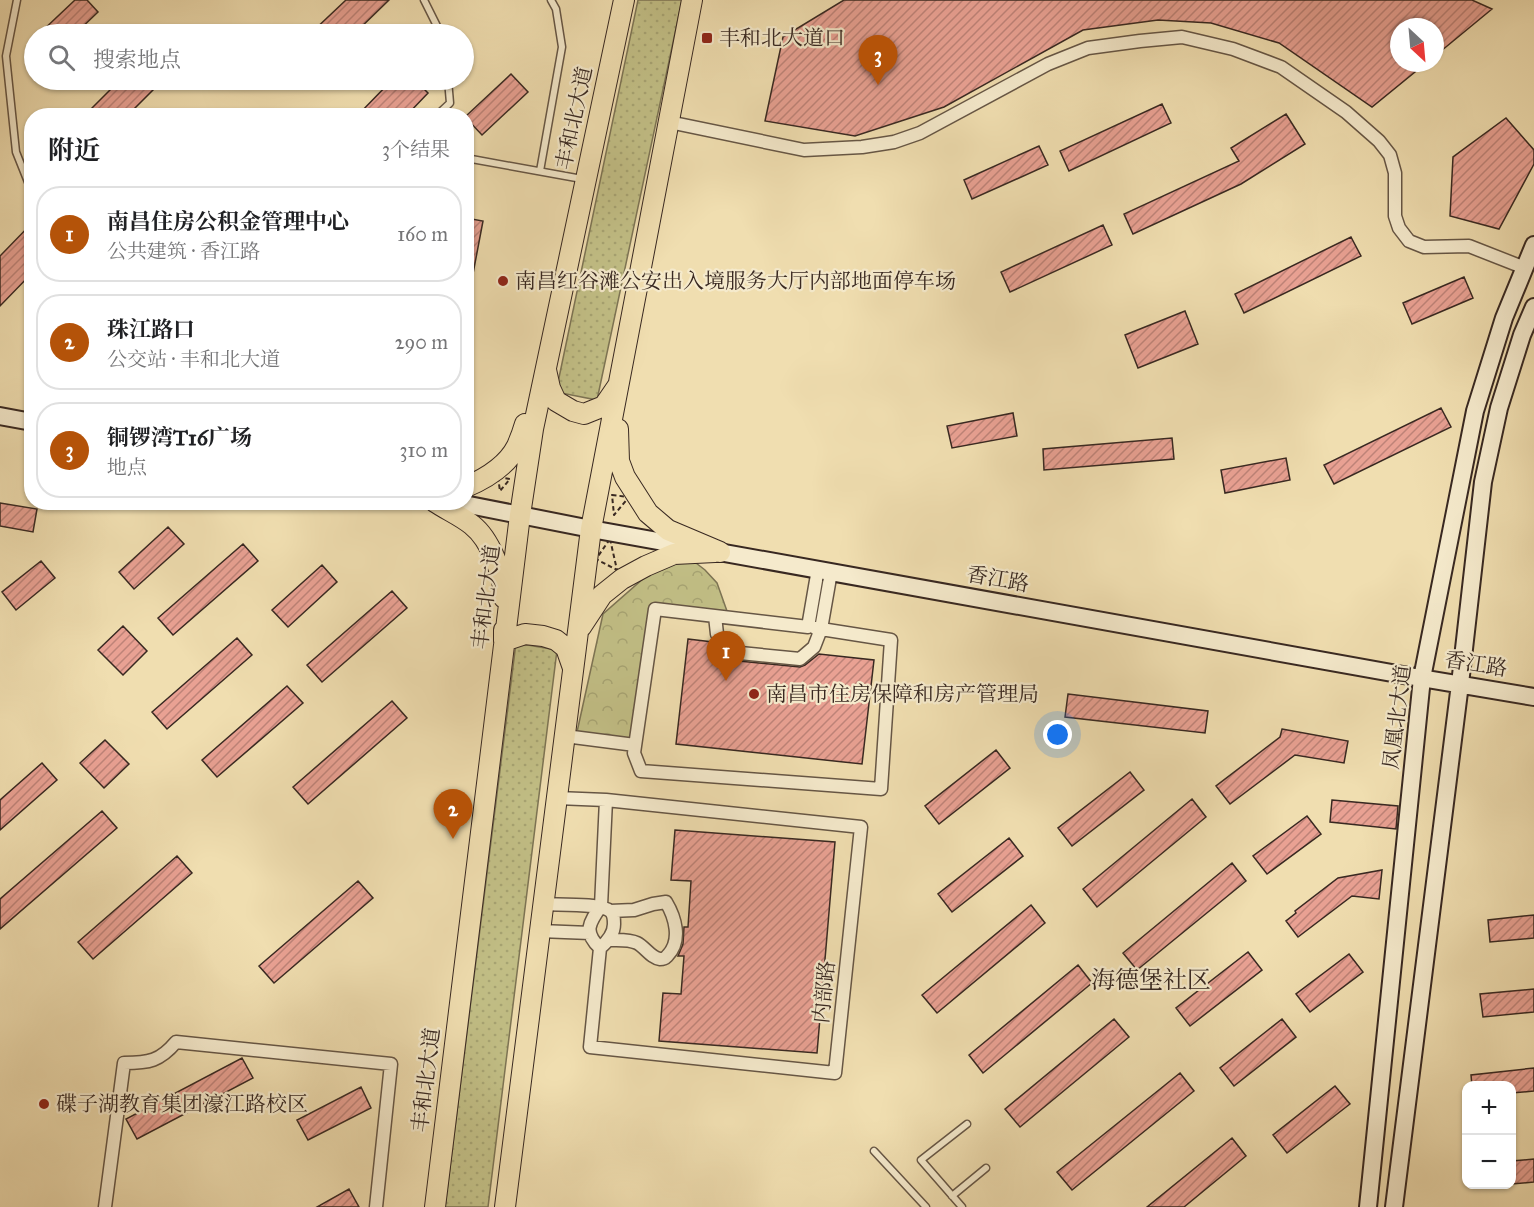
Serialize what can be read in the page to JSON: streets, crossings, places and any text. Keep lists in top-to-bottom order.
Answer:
{
  "streets": {
    "highway": ["丰和北大道"],
    "main road": ["香江路", "凤凰北大道"],
    "street": ["内部路"]
  },
  "crossings": [
    ["丰和北大道", "香江路"],
    ["香江路", "凤凰北大道"]
  ],
  "districts": ["海德堡社区"],
  "places": {
    "transit": ["丰和北大道口"],
    "other": ["南昌红谷滩公安出入境服务大厅内部地面停车场", "南昌市住房保障和房产管理局", "碟子湖教育集团濠江路校区"]
  },
  "north": "bottom right",
  "page": {
    "search": "搜索地点",
    "pins": ["3", "1", "2"],
    "heading": ["附近", "3个结果"],
    "list": [
      {
        "mark": "1",
        "name": "南昌住房公积金管理中心",
        "note": "公共建筑 · 香江路",
        "value": "160 m"
      },
      {
        "mark": "2",
        "name": "珠江路口",
        "note": "公交站 · 丰和北大道",
        "value": "290 m"
      },
      {
        "mark": "3",
        "name": "铜锣湾T16广场",
        "note": "地点",
        "value": "310 m"
      }
    ],
    "map_buttons": ["+", "−"]
  }
}
